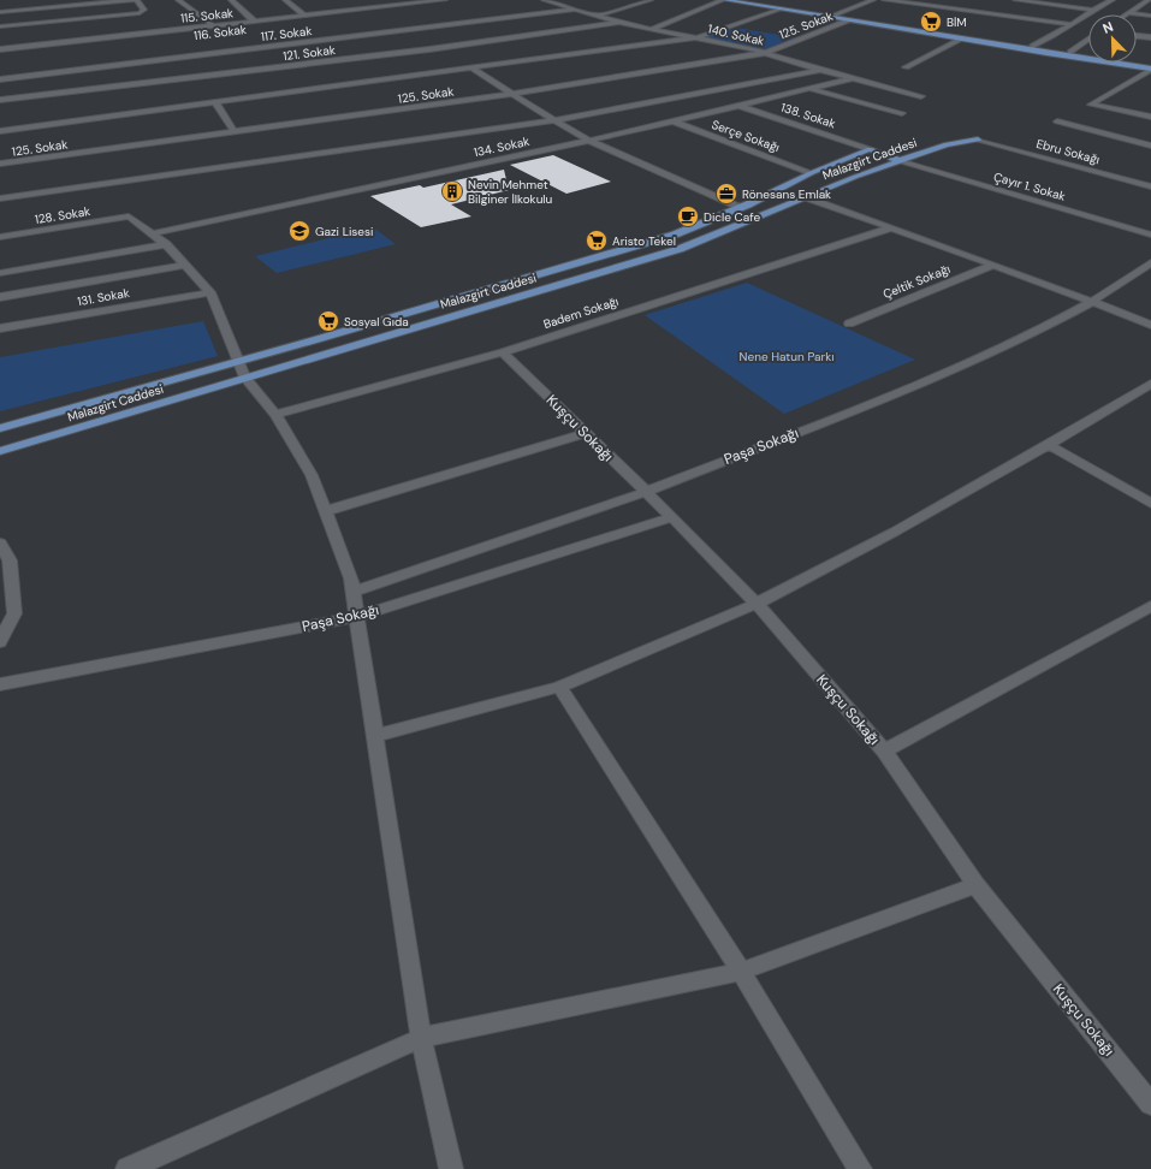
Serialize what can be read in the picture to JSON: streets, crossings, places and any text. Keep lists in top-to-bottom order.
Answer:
{
  "streets": {
    "main road": ["Malazgirt Caddesi"],
    "street": [
      "115. Sokak",
      "125. Sokak",
      "117. Sokak",
      "140. Sokak",
      "121. Sokak",
      "138. Sokak",
      "Serçe Sokağı",
      "134. Sokak",
      "Ebru Sokağı",
      "Çayır 1. Sokak",
      "128. Sokak",
      "Çeltik Sokağı",
      "131. Sokak",
      "Badem Sokağı",
      "Kuşçu Sokağı",
      "Paşa Sokağı"
    ]
  },
  "crossings": [
    ["125. Sokak", "140. Sokak"],
    ["117. Sokak", "140. Sokak"],
    ["140. Sokak", "121. Sokak"],
    ["140. Sokak", "134. Sokak"],
    ["138. Sokak", "134. Sokak"],
    ["138. Sokak", "Malazgirt Caddesi"],
    ["Serçe Sokağı", "134. Sokak"],
    ["Serçe Sokağı", "Malazgirt Caddesi"],
    ["134. Sokak", "128. Sokak"],
    ["Ebru Sokağı", "Malazgirt Caddesi"],
    ["Malazgirt Caddesi", "Çayır 1. Sokak"],
    ["Badem Sokağı", "Kuşçu Sokağı"],
    ["Kuşçu Sokağı", "Paşa Sokağı"]
  ],
  "parks": ["Nene Hatun Parkı"],
  "places": {
    "supermarket": ["BİM", "Aristo Tekel", "Sosyal Gıda"],
    "building": ["Nevin Mehmet Bilginer İlkokulu"],
    "office": ["Rönesans Emlak"],
    "cafe": ["Dicle Cafe"],
    "school or university": ["Gazi Lisesi"]
  },
  "north": "top left"
}
